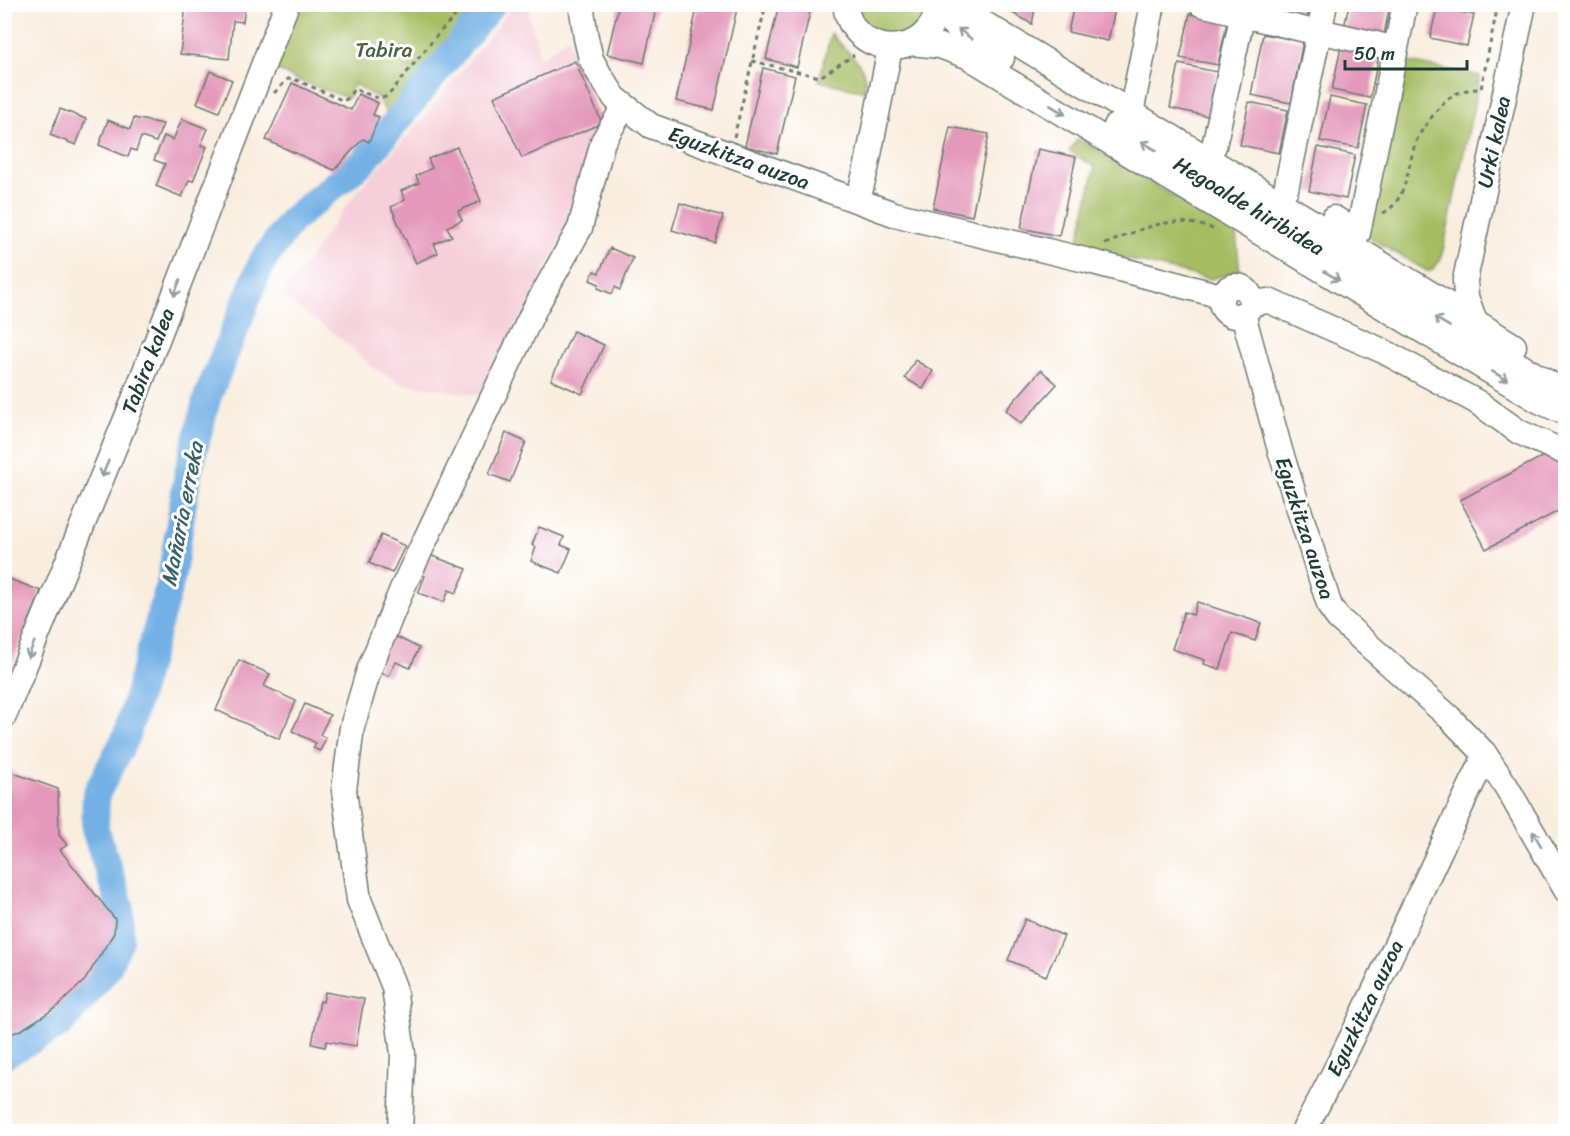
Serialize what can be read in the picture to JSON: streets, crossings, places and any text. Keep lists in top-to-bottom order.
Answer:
{
  "streets": {
    "street": [
      "Urki kalea",
      "Eguzkitza auzoa",
      "Hegoalde hiribidea",
      "Tabira kalea"
    ]
  },
  "one_way": ["Tabira kalea"],
  "water": ["Mañaria erreka"],
  "parks": ["Tabira"],
  "scale_bar": "50 m"
}
